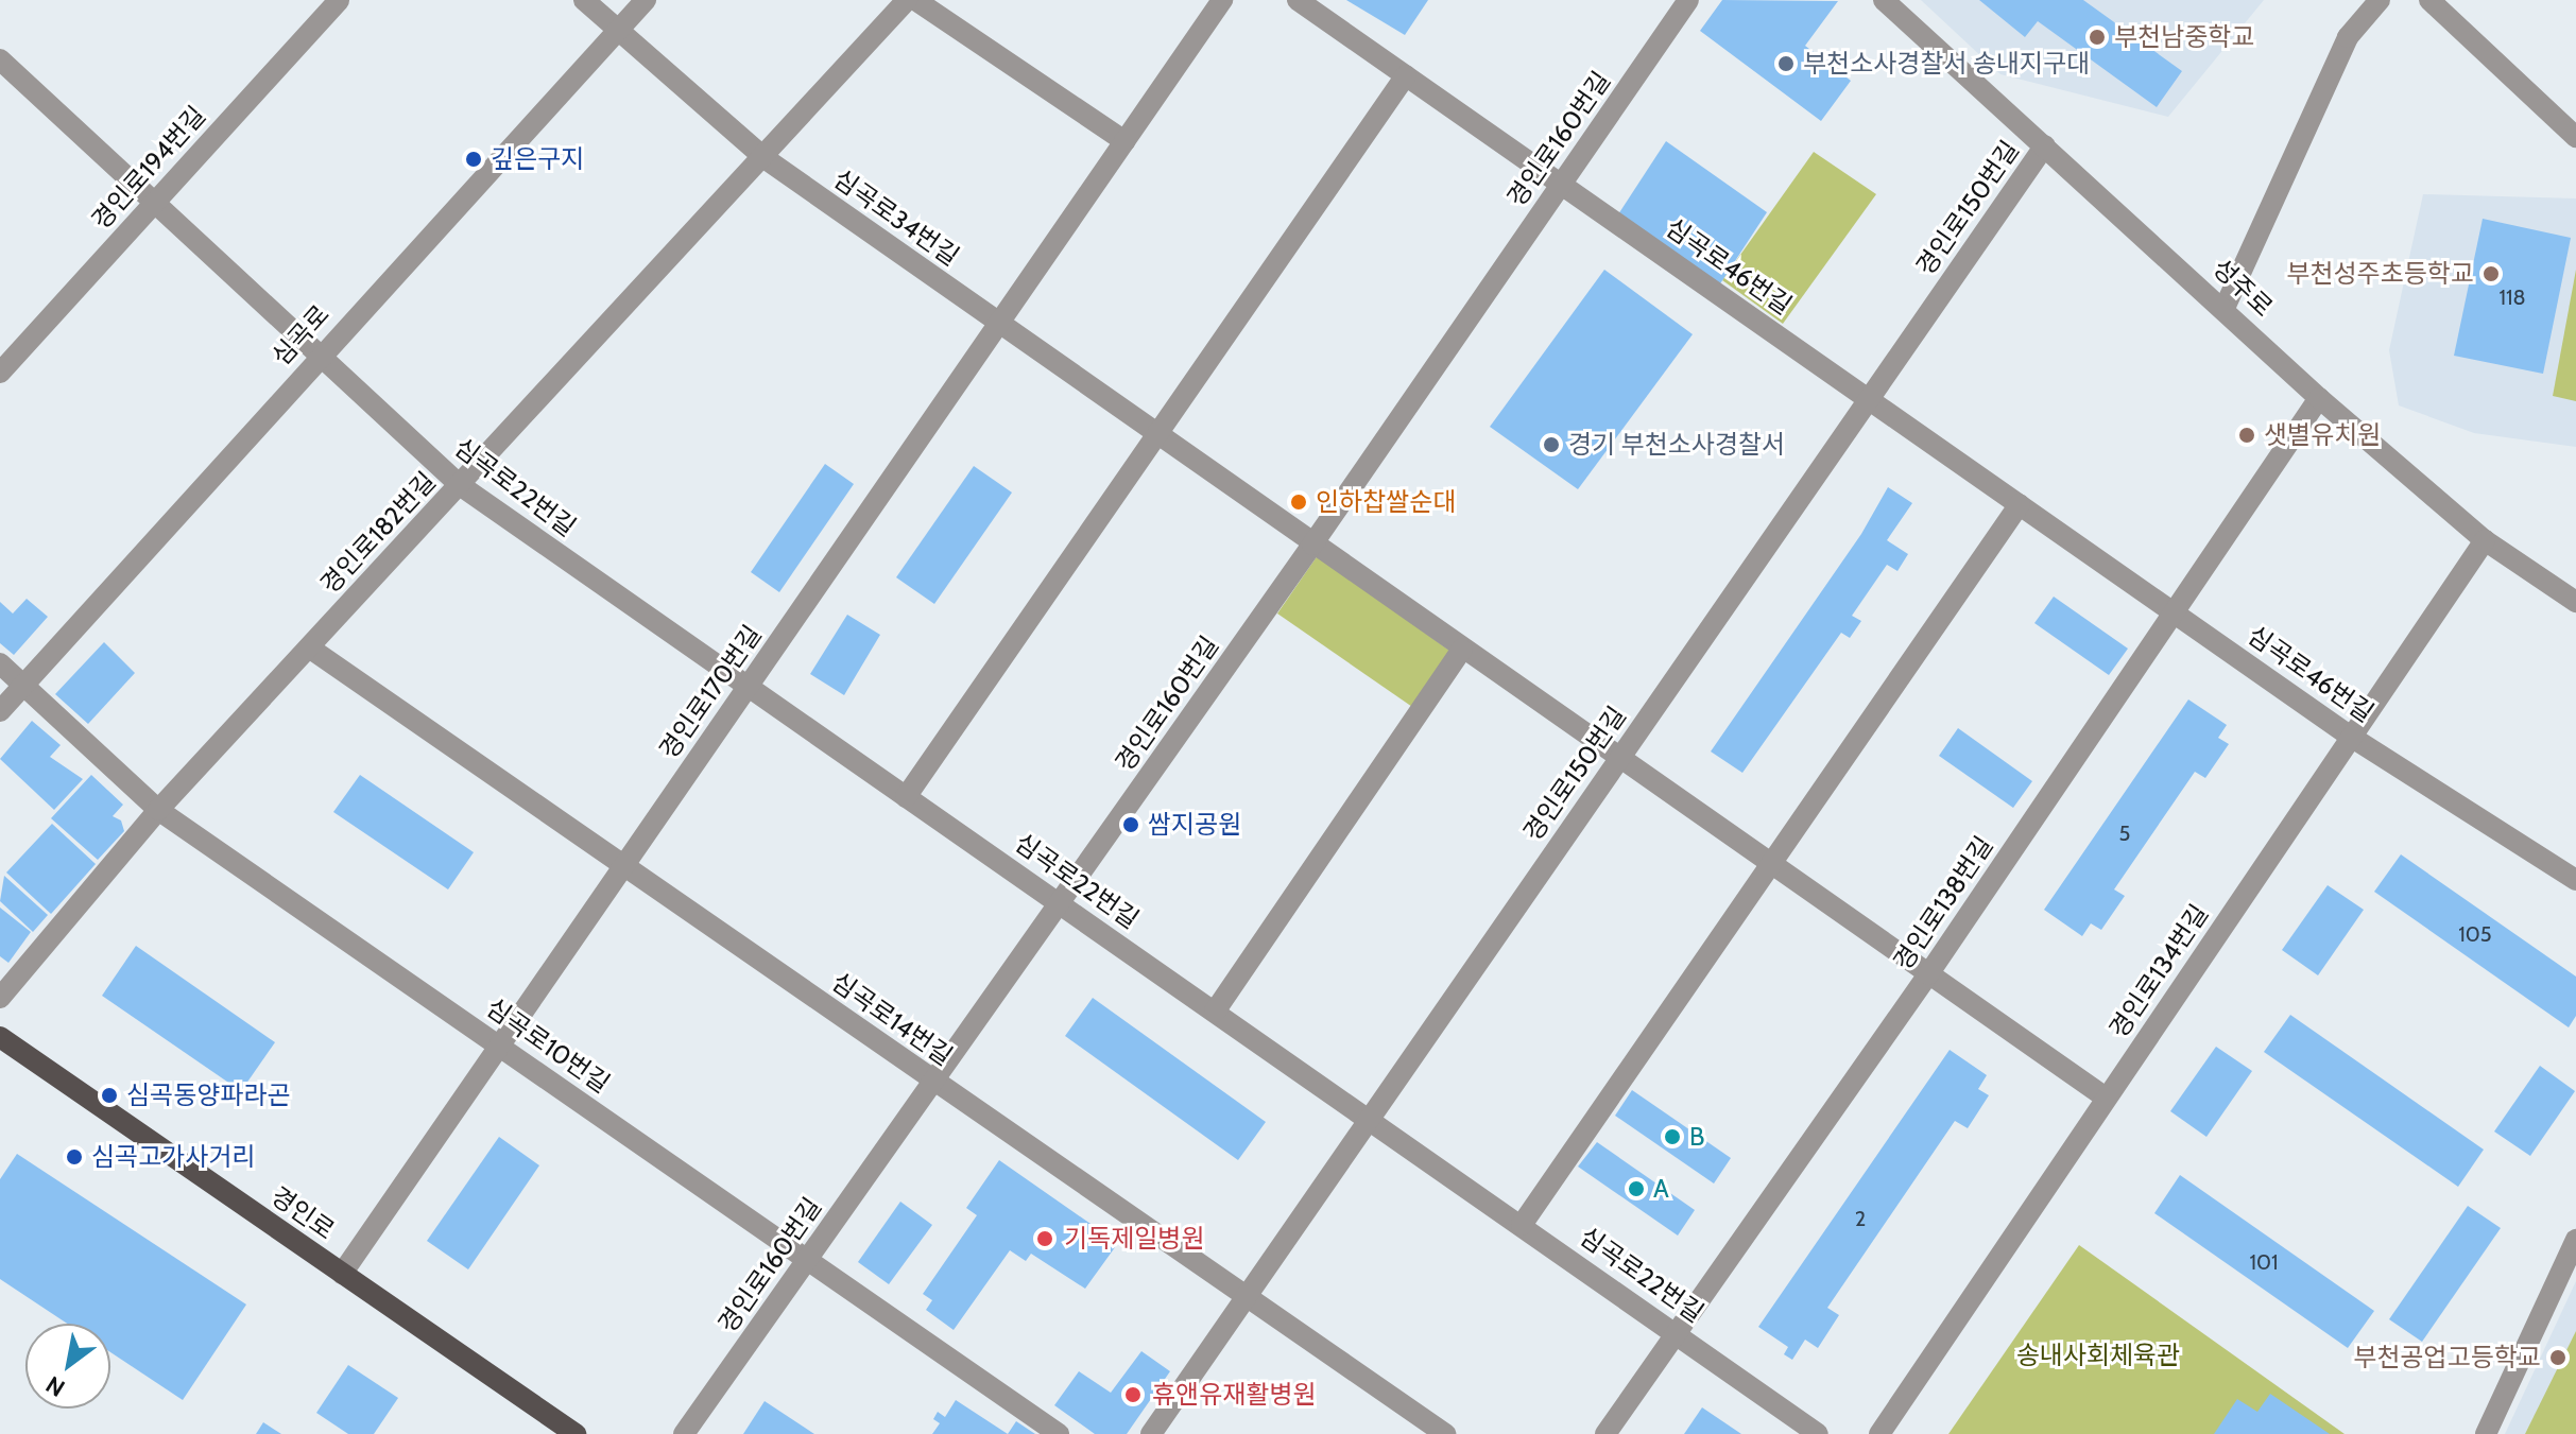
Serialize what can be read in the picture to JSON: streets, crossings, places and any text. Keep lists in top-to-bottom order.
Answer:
{
  "streets": {
    "main road": ["경인로"],
    "street": [
      "경인로160번길",
      "경인로194번길",
      "경인로150번길",
      "심곡로34번길",
      "심곡로46번길",
      "성주로",
      "심곡로",
      "심곡로22번길",
      "경인로182번길",
      "경인로170번길",
      "경인로138번길",
      "경인로134번길",
      "심곡로14번길",
      "심곡로10번길"
    ]
  },
  "crossings": [
    ["경인로160번길", "심곡로34번길"],
    ["경인로160번길", "심곡로46번길"],
    ["경인로160번길", "심곡로22번길"],
    ["경인로160번길", "심곡로14번길"],
    ["경인로160번길", "심곡로10번길"],
    ["경인로194번길", "심곡로22번길"],
    ["경인로150번길", "심곡로34번길"],
    ["경인로150번길", "심곡로46번길"],
    ["경인로150번길", "성주로"],
    ["경인로150번길", "심곡로22번길"],
    ["경인로150번길", "심곡로14번길"],
    ["심곡로34번길", "심곡로"],
    ["심곡로34번길", "경인로182번길"],
    ["심곡로34번길", "경인로170번길"],
    ["심곡로34번길", "경인로138번길"],
    ["심곡로34번길", "경인로134번길"],
    ["심곡로46번길", "경인로138번길"],
    ["심곡로46번길", "경인로134번길"],
    ["성주로", "경인로138번길"],
    ["성주로", "경인로134번길"],
    ["심곡로", "심곡로22번길"],
    ["심곡로", "심곡로10번길"],
    ["심곡로22번길", "경인로182번길"],
    ["심곡로22번길", "경인로170번길"],
    ["심곡로22번길", "경인로138번길"],
    ["경인로182번길", "심곡로14번길"],
    ["경인로182번길", "심곡로10번길"],
    ["경인로170번길", "심곡로14번길"],
    ["경인로170번길", "심곡로10번길"],
    ["경인로170번길", "경인로"]
  ],
  "parks": ["송내사회체육관"],
  "places": [
    "부천남중학교",
    "부천소사경찰서 송내지구대",
    "깊은구지",
    "부천성주초등학교",
    "샛별유치원",
    "경기 부천소사경찰서",
    "인하찹쌀순대",
    "쌈지공원",
    "심곡동양파라곤",
    "B",
    "심곡고가사거리",
    "A",
    "기독제일병원",
    "부천공업고등학교",
    "휴앤유재활병원"
  ],
  "house_numbers": [
    "118",
    "5",
    "105",
    "2",
    "101"
  ],
  "north": "bottom left"
}
